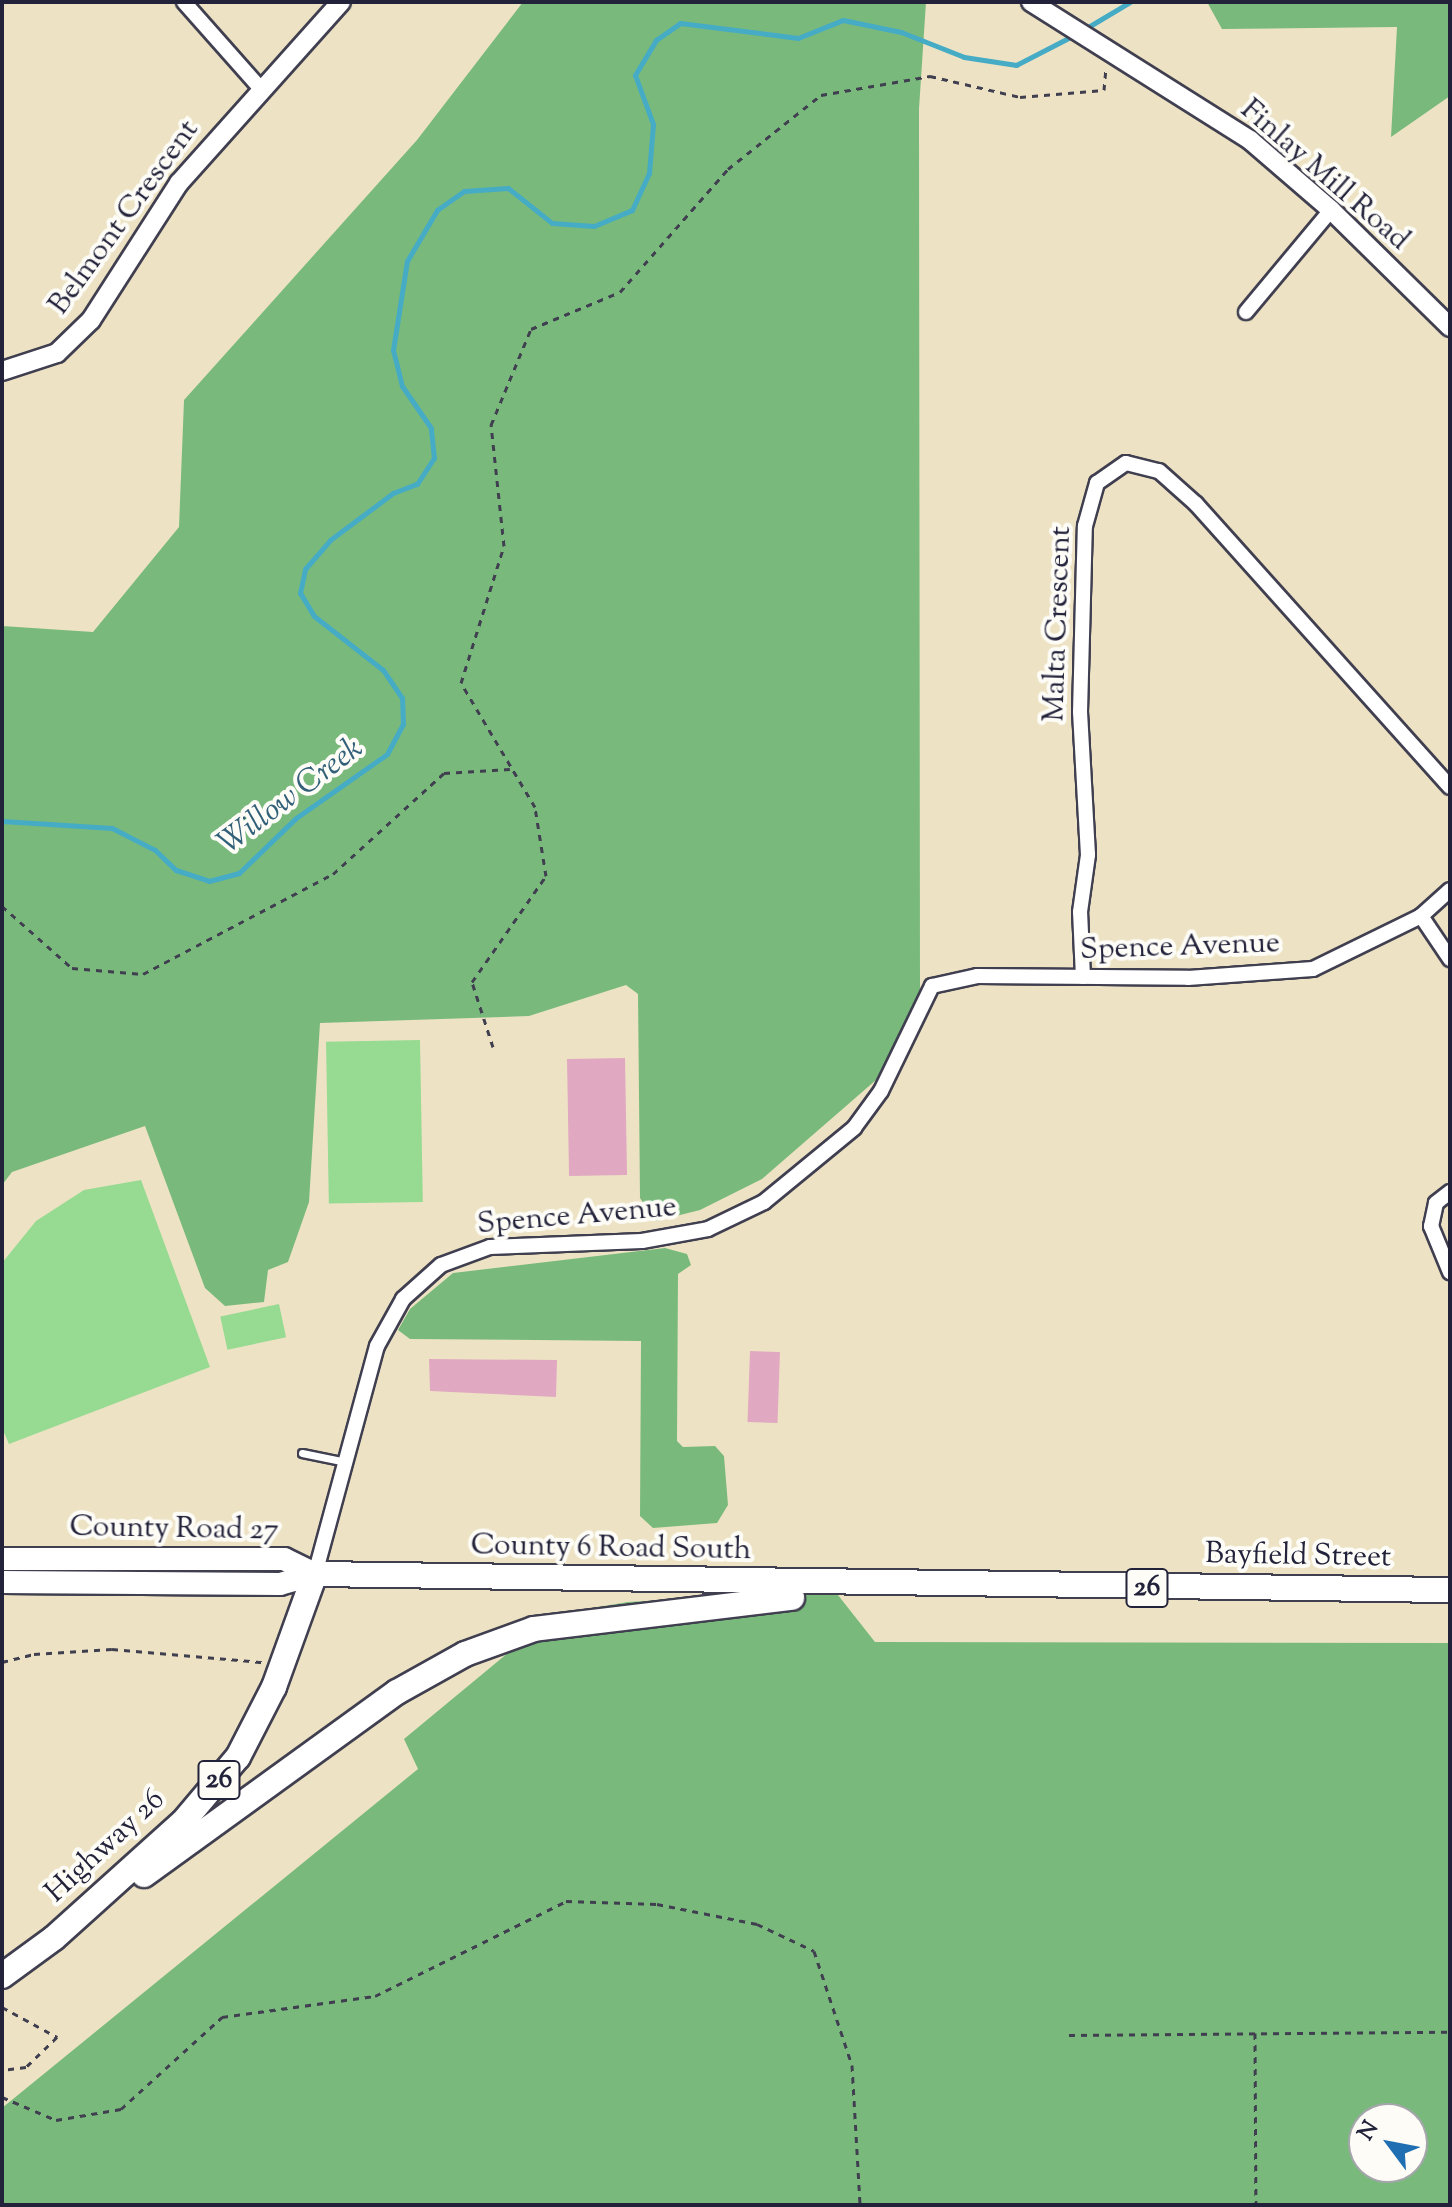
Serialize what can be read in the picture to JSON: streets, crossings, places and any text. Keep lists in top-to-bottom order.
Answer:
{
  "streets": {
    "main road": [
      "County Road 27",
      "County 6 Road South",
      "Bayfield Street",
      "26",
      "Highway 26"
    ],
    "street": [
      "Finlay Mill Road",
      "Belmont Crescent",
      "Malta Crescent",
      "Spence Avenue"
    ]
  },
  "crossings": [
    ["Malta Crescent", "Spence Avenue"],
    ["Spence Avenue", "County Road 27"],
    ["Spence Avenue", "County 6 Road South"],
    ["Spence Avenue", "Highway 26"],
    ["County Road 27", "County 6 Road South"],
    ["County Road 27", "Highway 26"],
    ["County 6 Road South", "Bayfield Street"],
    ["County 6 Road South", "Highway 26"]
  ],
  "water": ["Willow Creek"],
  "north": "top left"
}
